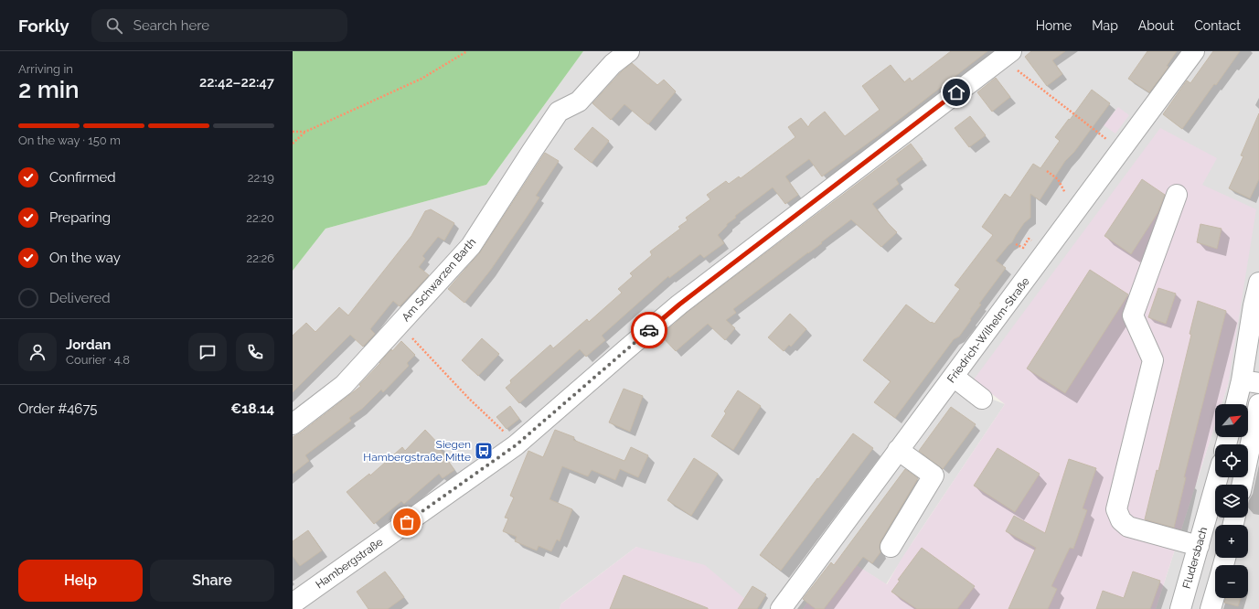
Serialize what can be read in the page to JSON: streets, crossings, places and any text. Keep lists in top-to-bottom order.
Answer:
{
  "streets": {
    "street": [
      "Am Schwarzen Barth",
      "Friedrich-Wilhelm-Straße",
      "Fludersbach",
      "Hambergstraße"
    ]
  },
  "places": {
    "bus stop": ["Siegen Hambergstraße Mitte"]
  },
  "north": "top right",
  "page": {
    "header": "Forkly",
    "search": "Search here",
    "nav": [
      "Home",
      "Map",
      "About",
      "Contact"
    ],
    "heading": ["2 min", "Arriving in", "22:42–22:47"],
    "panel": [
      "Jordan",
      "Courier · 4.8",
      "Order #4675",
      "€18.14"
    ],
    "bar": "On the way · 150 m",
    "list": [
      ["Confirmed", "22:19"],
      ["Preparing", "22:20"],
      ["On the way", "22:26"],
      "Delivered"
    ],
    "map_buttons": ["+", "−"],
    "buttons": ["Help", "Share"]
  }
}
